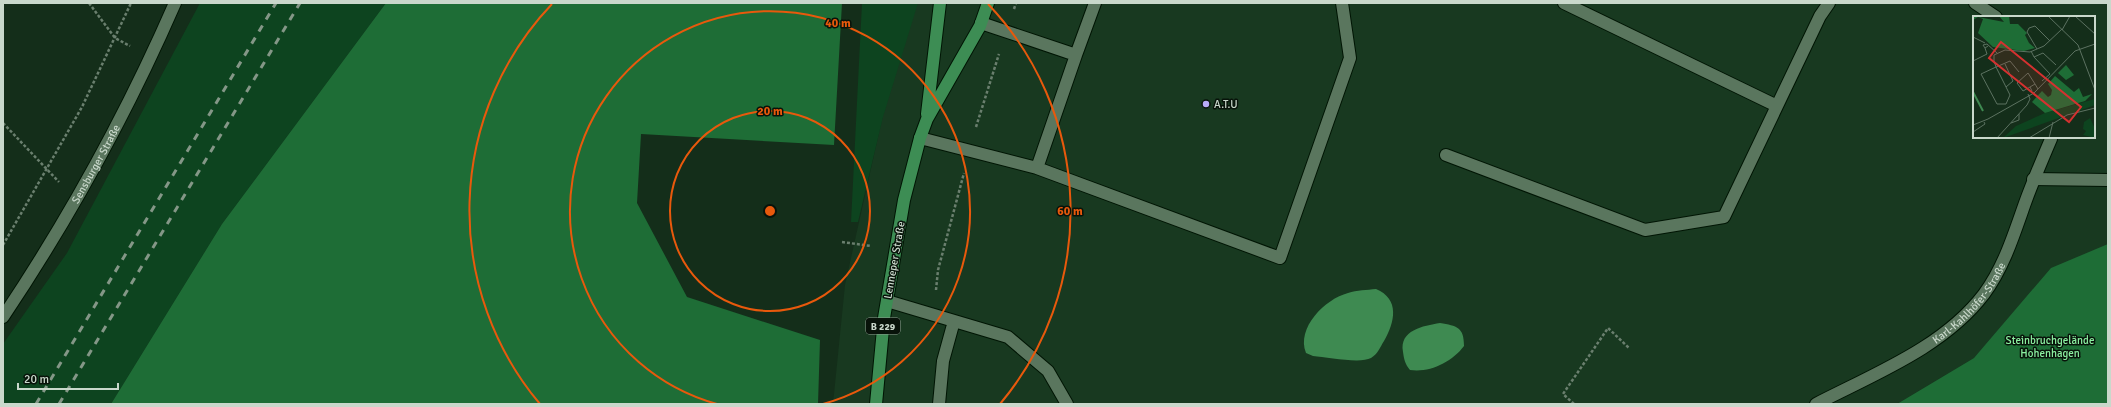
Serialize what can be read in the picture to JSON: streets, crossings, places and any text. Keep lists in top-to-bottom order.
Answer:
{
  "streets": {
    "main road": ["Lenneper Straße", "B 229"],
    "street": ["Sensburger Straße", "Karl-Kahlhöfer-Straße"]
  },
  "parks": ["Steinbruchgelände Hohenhagen"],
  "places": ["A.T.U"],
  "scale_bar": "20 m",
  "rings": ["40 m", "20 m", "60 m"]
}
